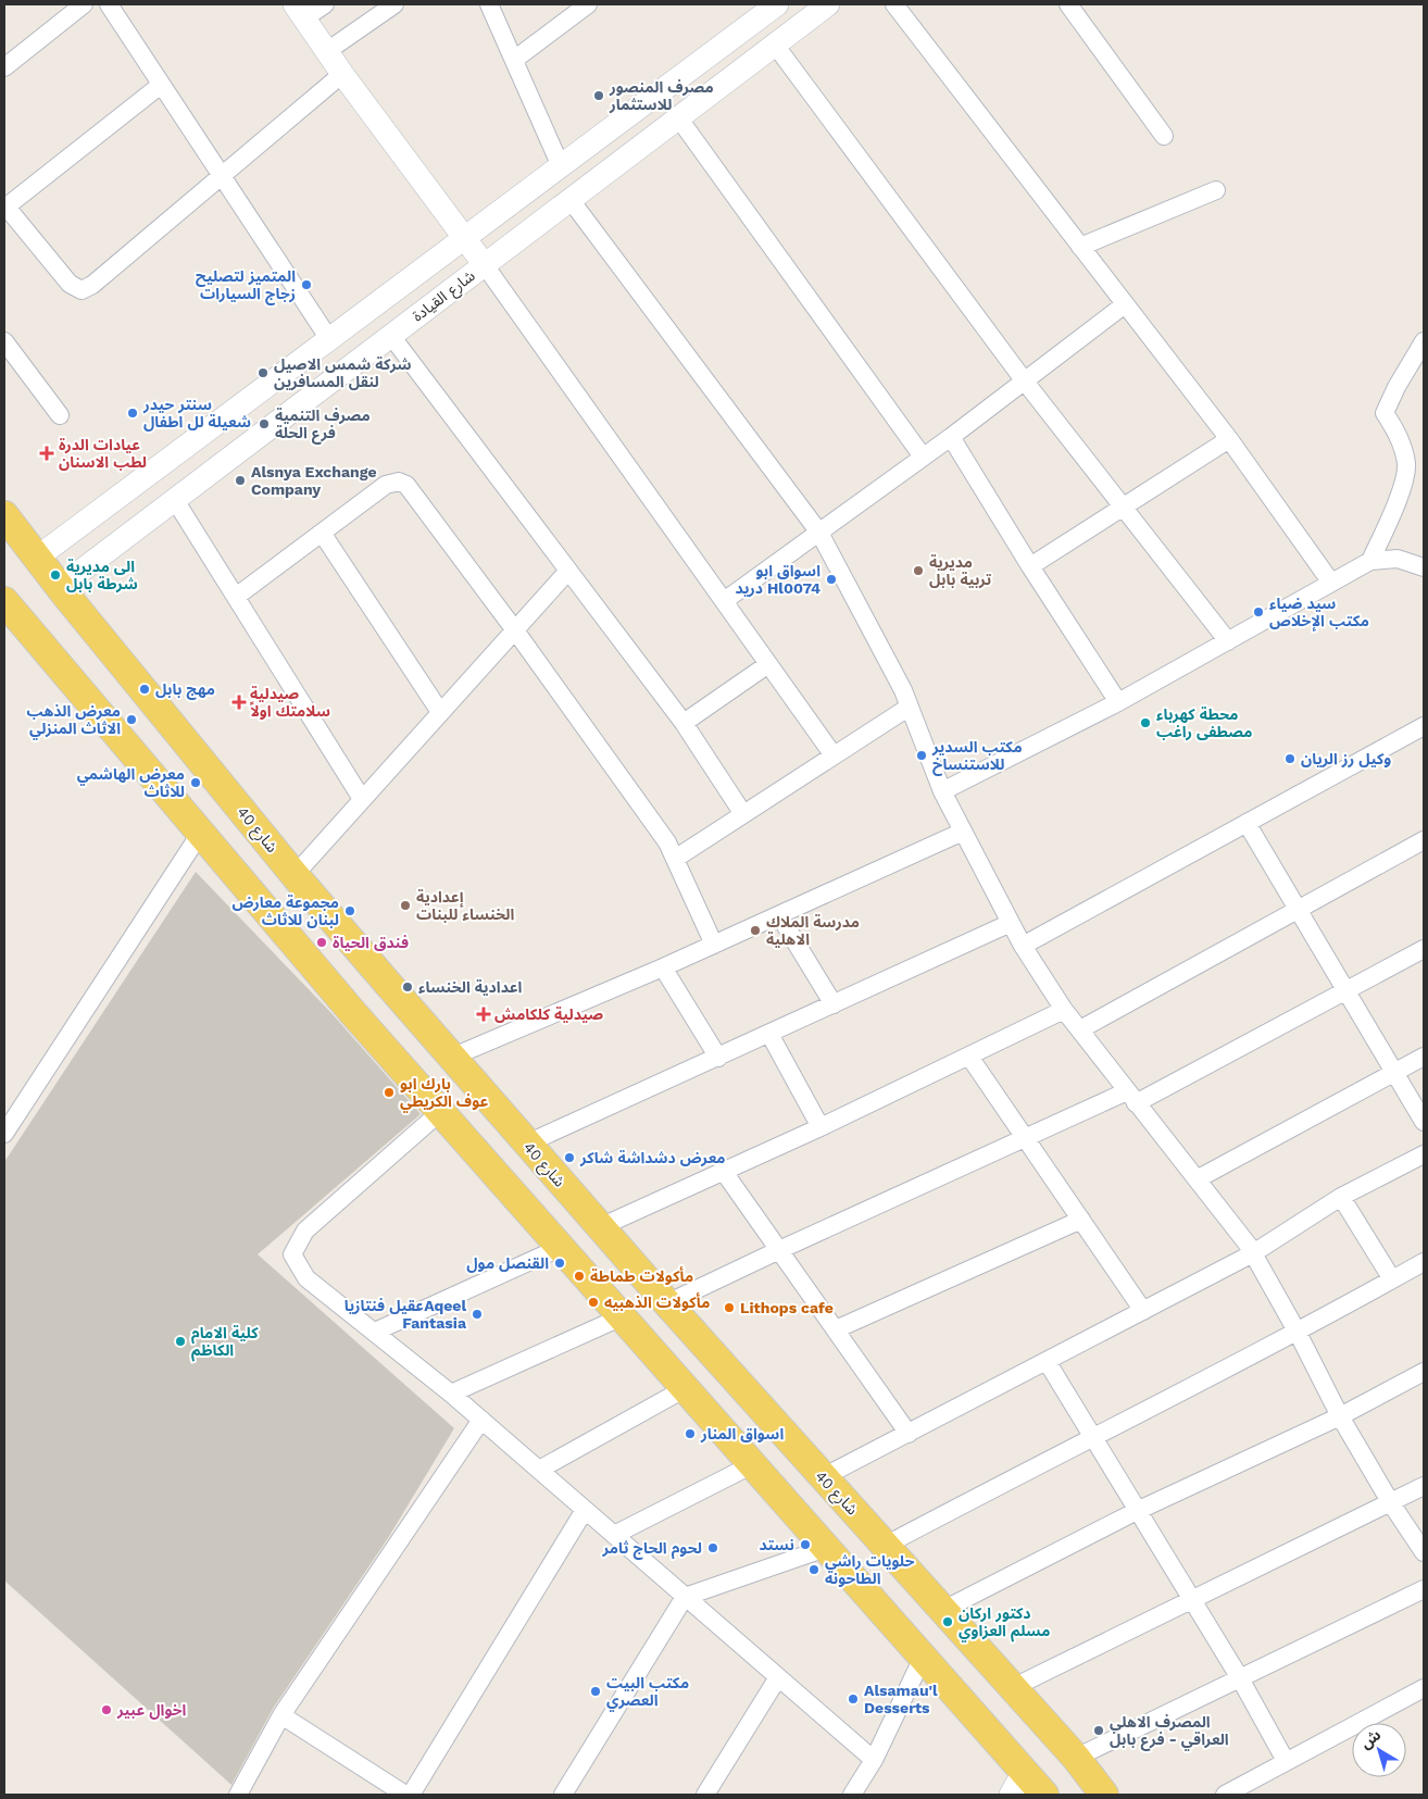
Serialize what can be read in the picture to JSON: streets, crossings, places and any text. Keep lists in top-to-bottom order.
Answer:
{
  "streets": {
    "main road": ["شارع 40"],
    "street": ["شارع القيادة"]
  },
  "crossings": [
    ["شارع القيادة", "شارع 40"]
  ],
  "places": {
    "other": [
      "مصرف المنصور للاستثمار",
      "المتميز لتصليح زجاج السيارات",
      "شركة شمس الاصيل لنقل المسافرين",
      "سنتر حيدر شعيلة لل اطفال",
      "مصرف التنمية فرع الحلة",
      "Alsnya Exchange Company",
      "مديرية تربية بابل",
      "الى مديرية شرطة بابل",
      "اسواق ابو دريد Hl0074",
      "سيد ضياء مكتب الإخلاص",
      "مهج بابل",
      "معرض الذهب الاثاث المنزلي",
      "محطة كهرباء مصطفى راغب",
      "مكتب السدير للاستنساخ",
      "وكيل رز الريان",
      "معرض الهاشمي للاثاث",
      "إعدادية الخنساء للبنات",
      "مجموعة معارض لبنان للاثاث",
      "مدرسة الملاك الاهلية",
      "فندق الحياة",
      "اعدادية الخنساء",
      "بارك ابو عوف الكريطي",
      "معرض دشداشة شاكر",
      "القنصل مول",
      "مأكولات طماطة",
      "مأكولات الذهبيه",
      "Lithops cafe",
      "عقيل فنتازياAqeel Fantasia",
      "كلية الامام الكاظم",
      "اسواق المنار",
      "نستد",
      "لحوم الحاج ثامر",
      "حلويات راشي الطاحونه",
      "دكتور اركان مسلم العزاوي",
      "مكتب البيت العصري",
      "Alsamau'l Desserts",
      "اخوال عبير",
      "المصرف الاهلي العراقي - فرع بابل"
    ],
    "health": ["عيادات الدرة لطب الاسنان", "صيدلية سلامتك اولاً", "صيدلية كلكامش"]
  },
  "north": "top left"
}
